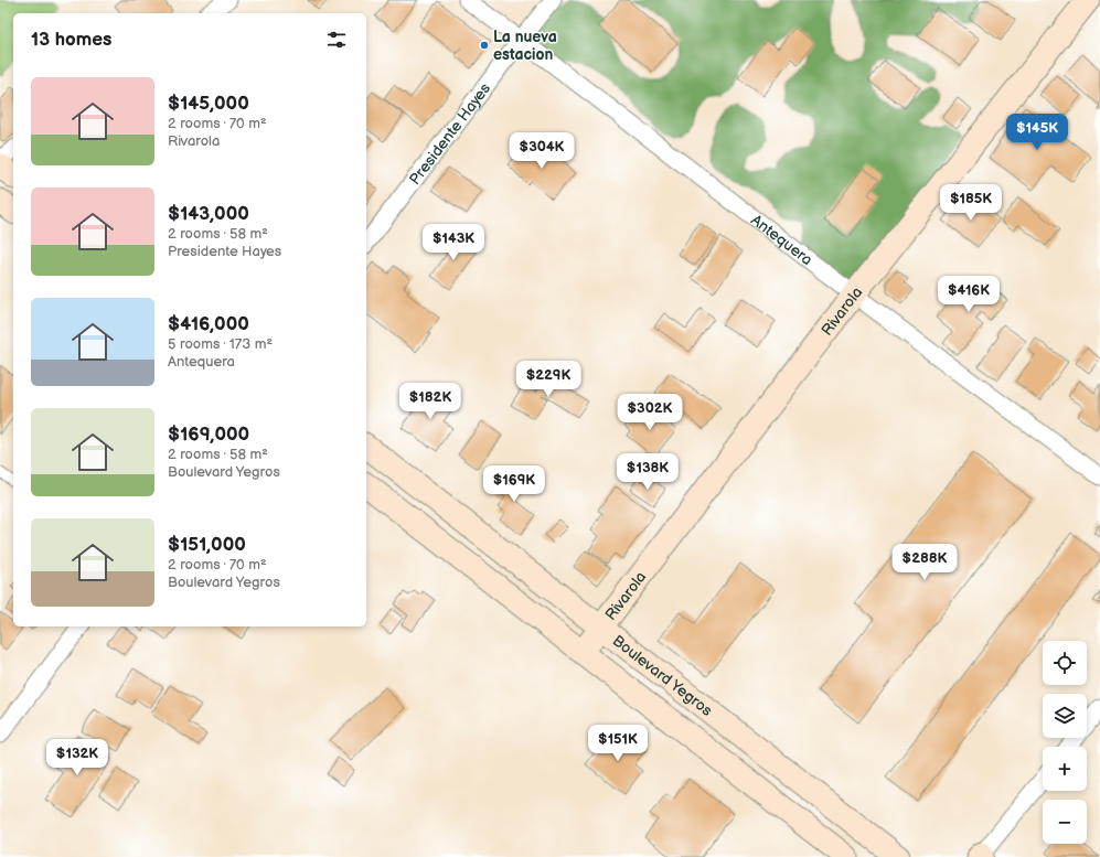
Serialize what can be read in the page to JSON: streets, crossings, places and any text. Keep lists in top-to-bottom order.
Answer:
{
  "streets": {
    "street": [
      "Presidente Hayes",
      "Antequera",
      "Rivarola",
      "Boulevard Yegros"
    ]
  },
  "crossings": [
    ["Presidente Hayes", "Antequera"],
    ["Antequera", "Rivarola"],
    ["Rivarola", "Boulevard Yegros"]
  ],
  "places": ["La nueva estacion"],
  "page": {
    "heading": "13 homes",
    "list": [
      {
        "name": "$145,000",
        "note": "2 rooms · 70 m² · Rivarola"
      },
      {
        "name": "$143,000",
        "note": "2 rooms · 58 m² · Presidente Hayes"
      },
      {
        "name": "$416,000",
        "note": "5 rooms · 173 m² · Antequera"
      },
      {
        "name": "$169,000",
        "note": "2 rooms · 58 m² · Boulevard Yegros"
      },
      {
        "name": "$151,000",
        "note": "2 rooms · 70 m² · Boulevard Yegros"
      }
    ],
    "price": [
      "$145K",
      "$304K",
      "$185K",
      "$143K",
      "$416K",
      "$229K",
      "$182K",
      "$302K",
      "$138K",
      "$169K",
      "$288K",
      "$151K",
      "$132K"
    ],
    "map_buttons": ["+", "−"]
  }
}
